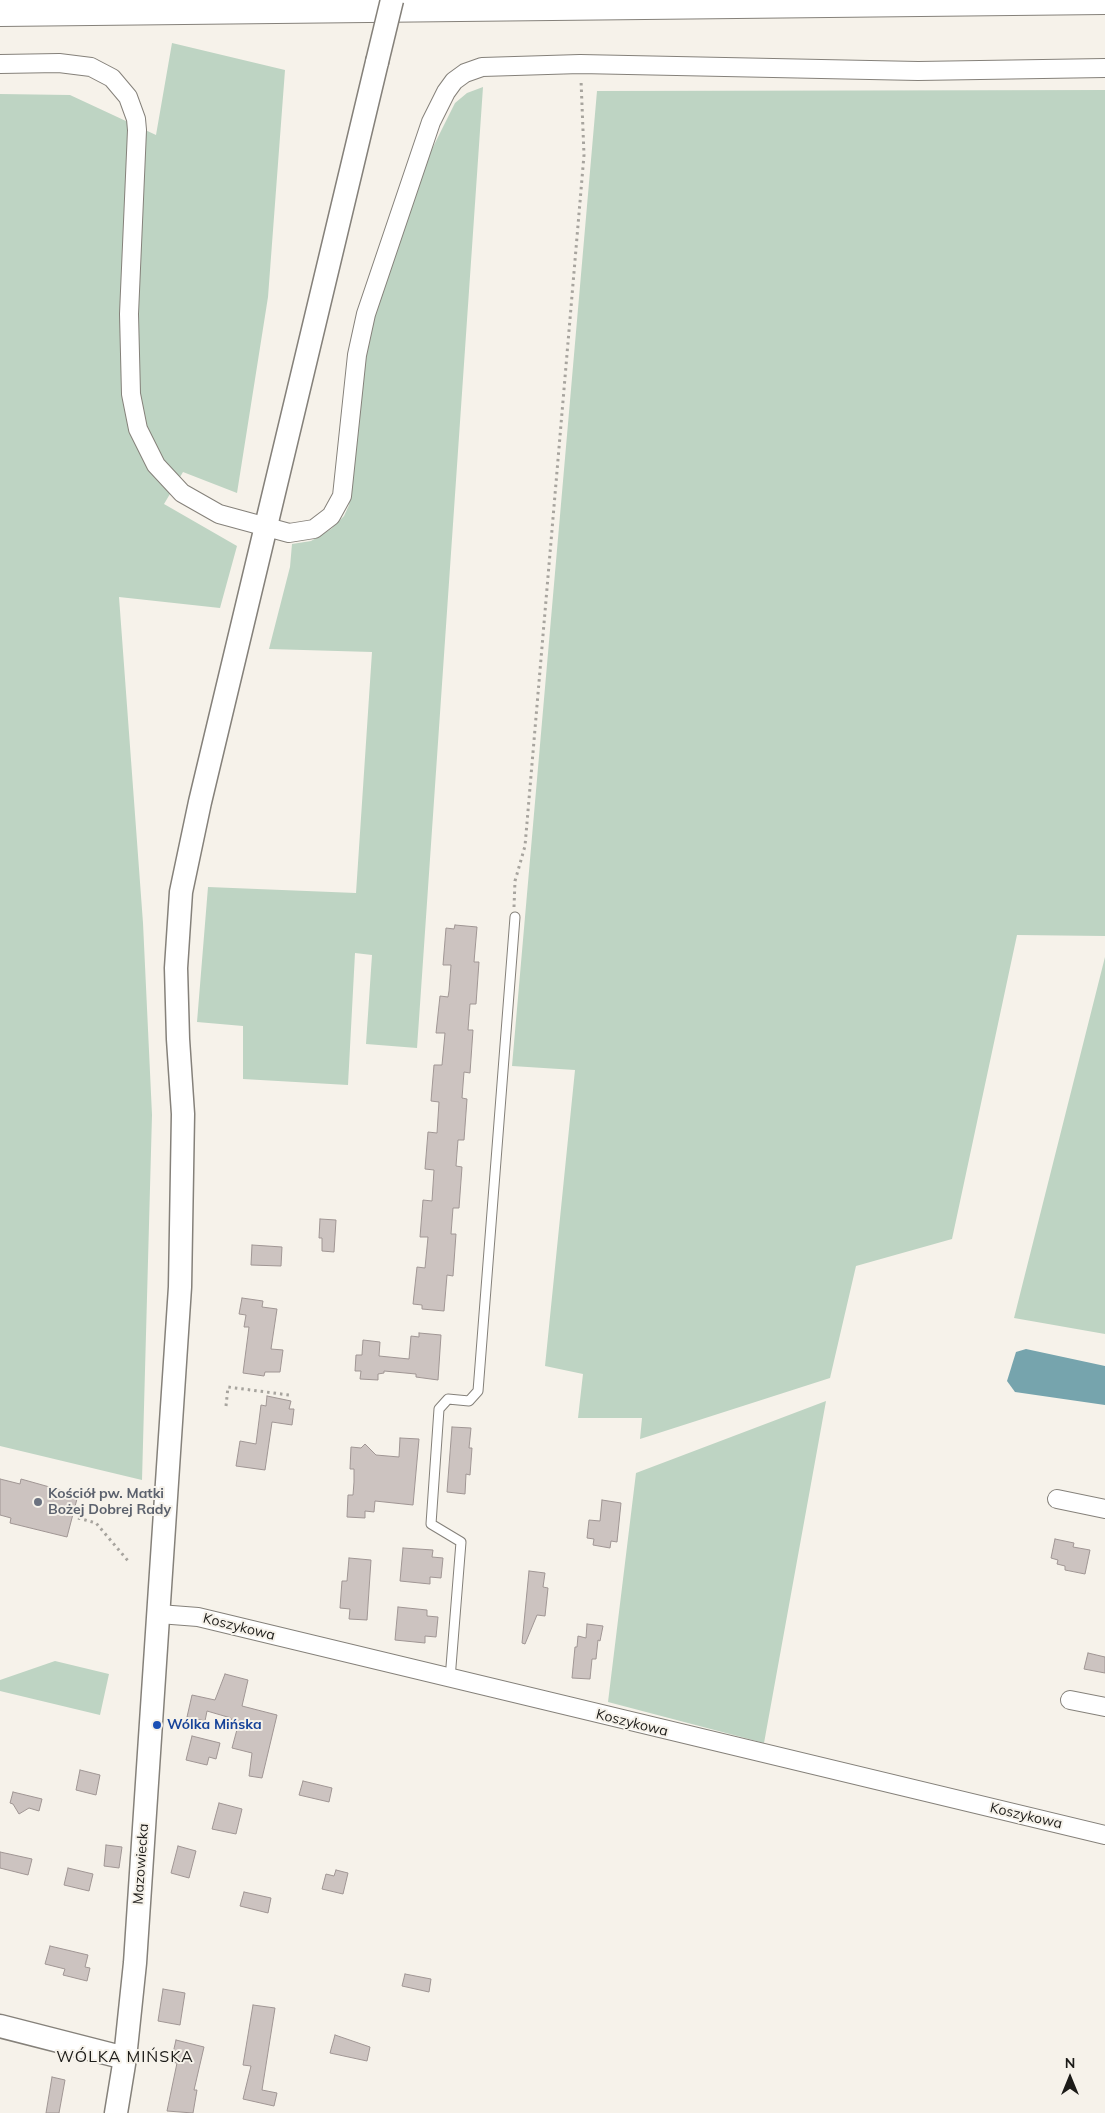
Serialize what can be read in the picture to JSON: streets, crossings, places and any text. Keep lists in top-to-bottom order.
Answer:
{
  "streets": {
    "street": ["Koszykowa", "Mazowiecka"]
  },
  "crossings": [
    ["Koszykowa", "Mazowiecka"]
  ],
  "districts": ["WÓLKA MIŃSKA"],
  "places": ["Kościół pw. Matki Bożej Dobrej Rady", "Wólka Mińska"],
  "north": "top"
}
